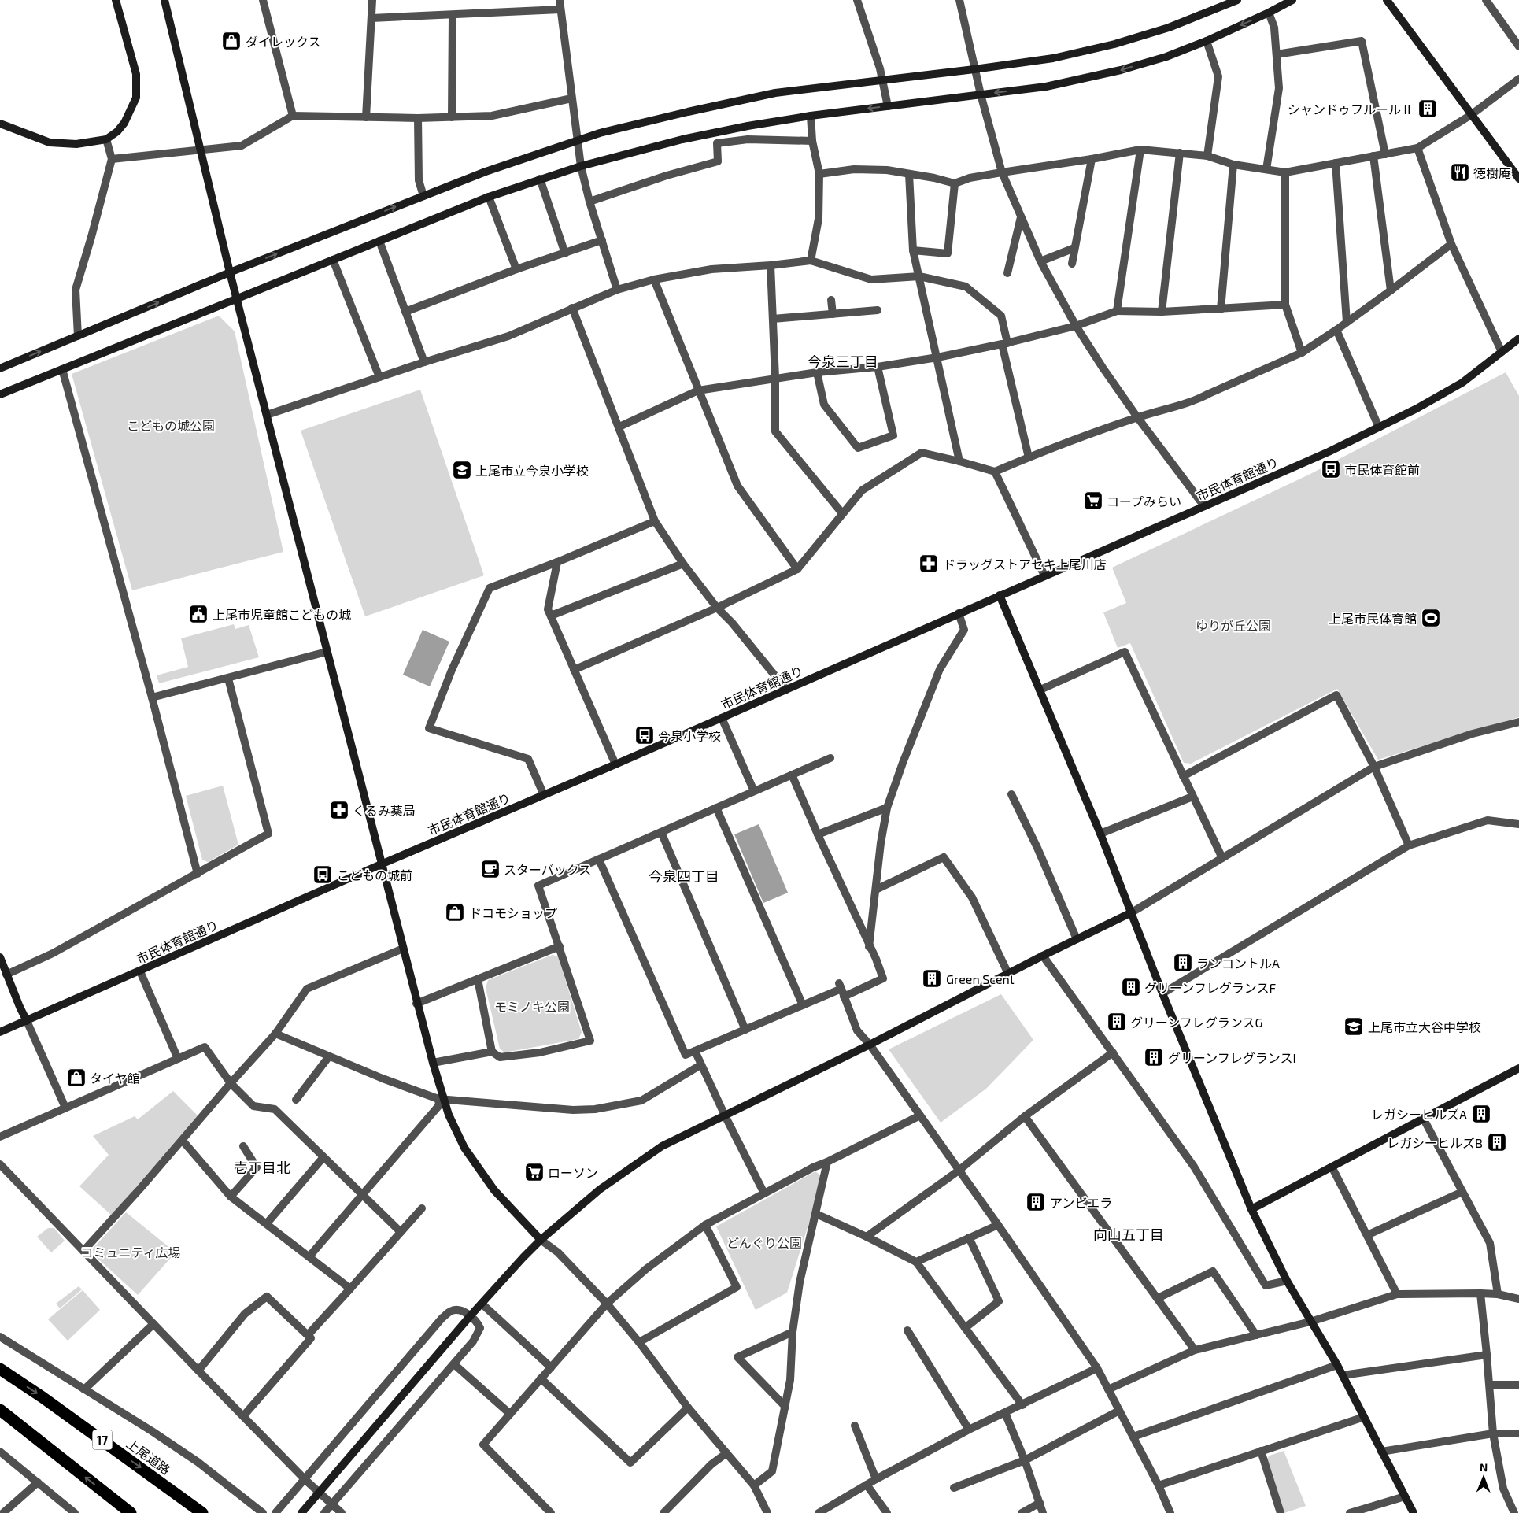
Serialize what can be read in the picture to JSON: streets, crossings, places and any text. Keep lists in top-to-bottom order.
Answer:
{
  "streets": {
    "highway": ["17", "上尾道路"],
    "street": ["市民体育館通り"]
  },
  "districts": [
    "今泉三丁目",
    "今泉四丁目",
    "壱丁目北",
    "向山五丁目"
  ],
  "parks": [
    "こどもの城公園",
    "ゆりが丘公園",
    "モミノキ公園",
    "どんぐり公園",
    "コミュニティ広場"
  ],
  "places": {
    "shop": ["ダイレックス", "ドコモショップ", "タイヤ館"],
    "building": [
      "シャンドゥフルールⅡ",
      "ランコントルA",
      "Green Scent",
      "グリーンフレグランスF",
      "グリーンフレグランスG",
      "グリーンフレグランスI",
      "レガシーヒルズA",
      "レガシーヒルズB",
      "アンビエラ"
    ],
    "restaurant": ["徳樹庵"],
    "bus stop": ["市民体育館前", "今泉小学校", "こどもの城前"],
    "school or university": ["上尾市立今泉小学校", "上尾市立大谷中学校"],
    "supermarket": ["コープみらい", "ローソン"],
    "pharmacy": ["ドラッグストアセキ上尾川店", "くるみ薬局"],
    "public building": ["上尾市児童館こどもの城"],
    "sports": ["上尾市民体育館"],
    "cafe": ["スターバックス"]
  },
  "north": "top"
}
